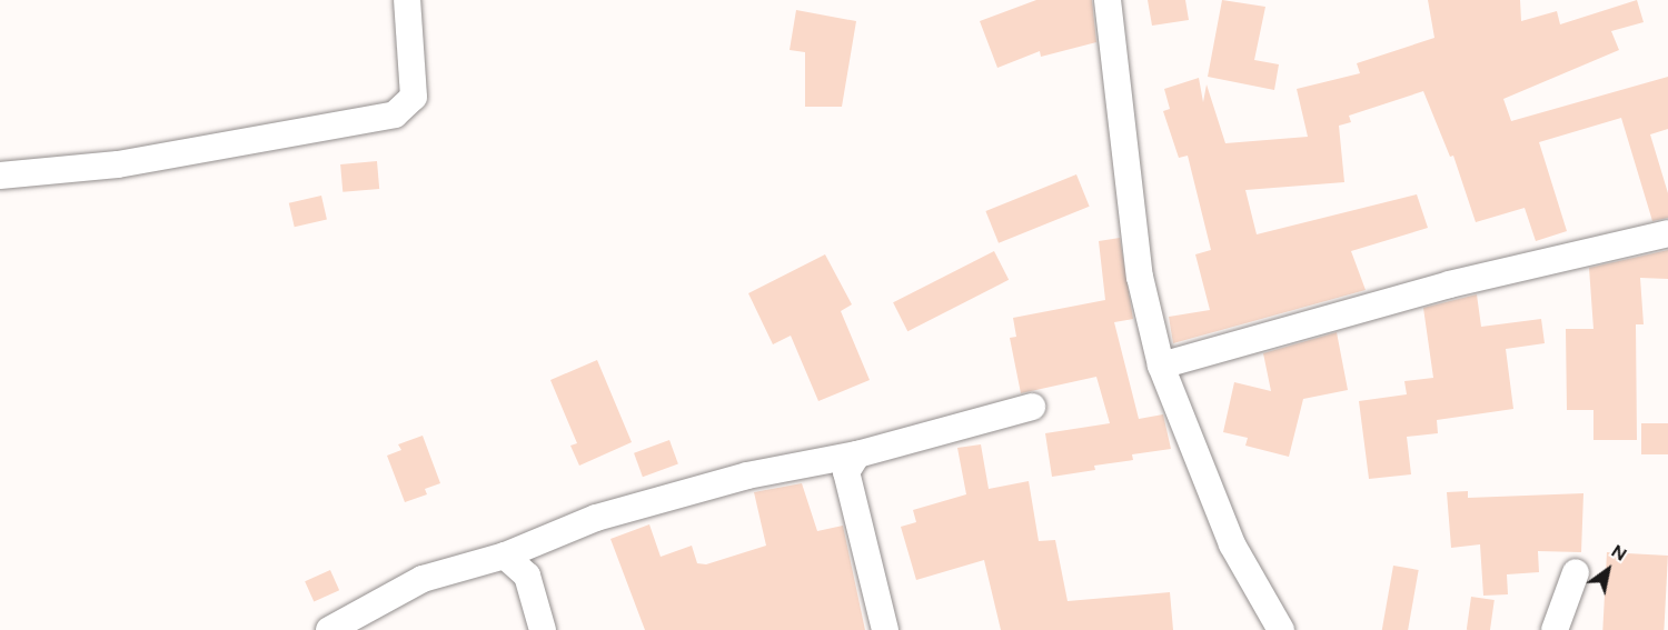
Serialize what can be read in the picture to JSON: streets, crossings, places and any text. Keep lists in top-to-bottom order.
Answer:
{
  "north": "top right"
}
